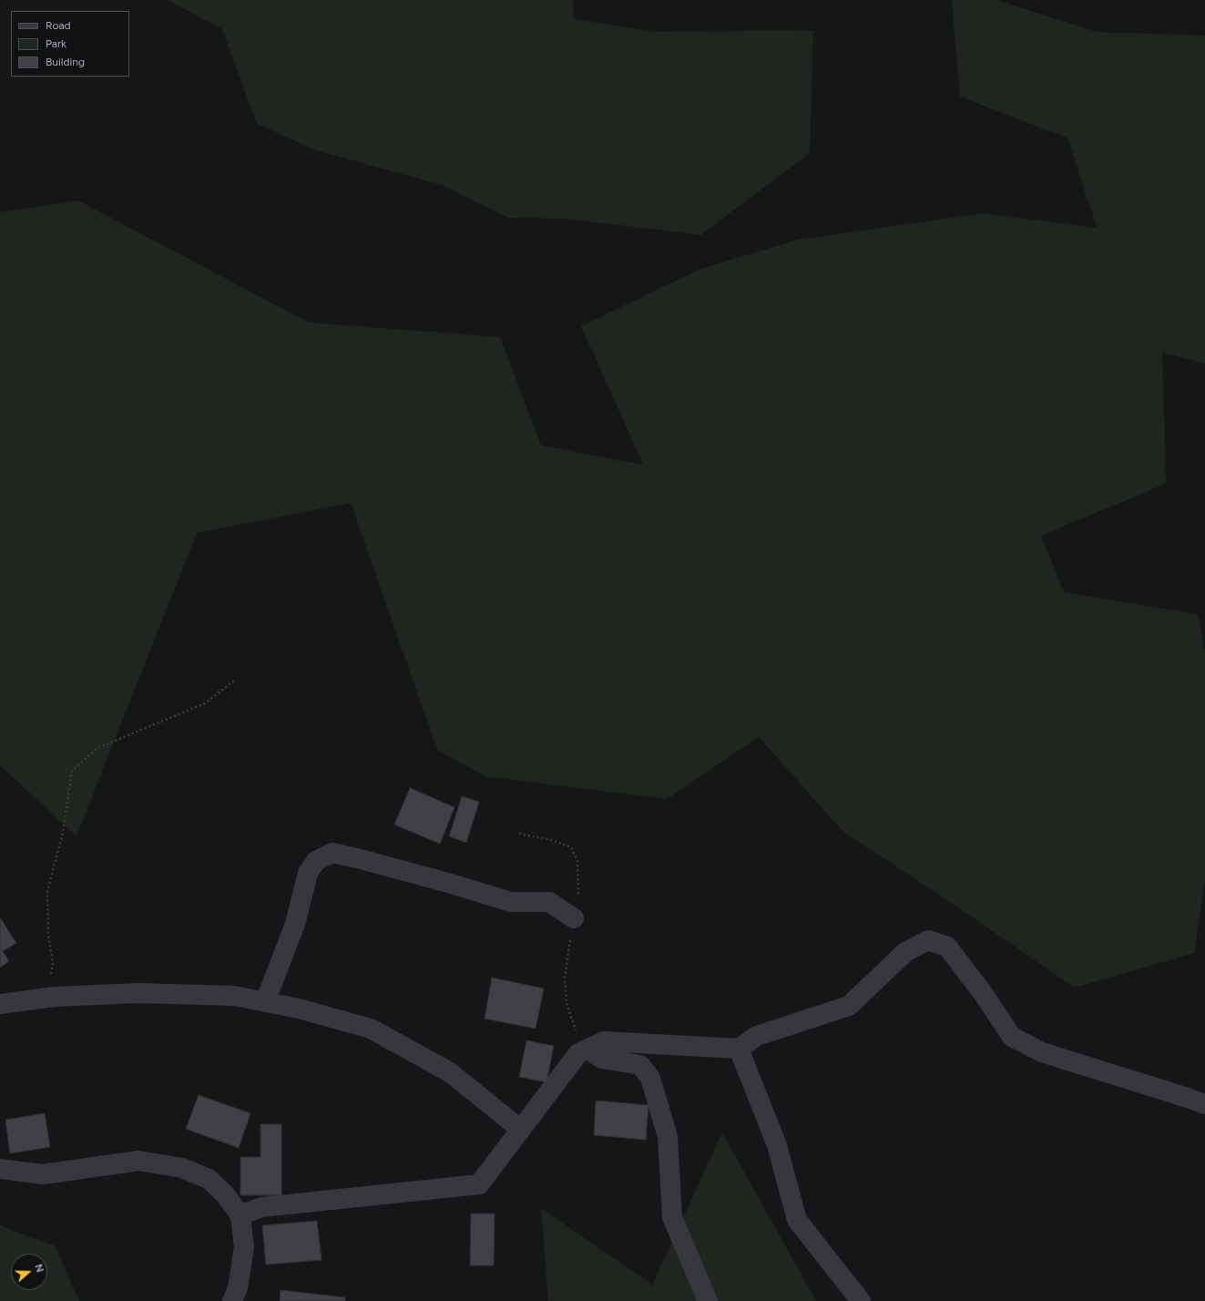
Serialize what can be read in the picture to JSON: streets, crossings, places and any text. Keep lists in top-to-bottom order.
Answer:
{
  "legend": ["Road", "Park", "Building"],
  "north": "right"
}
